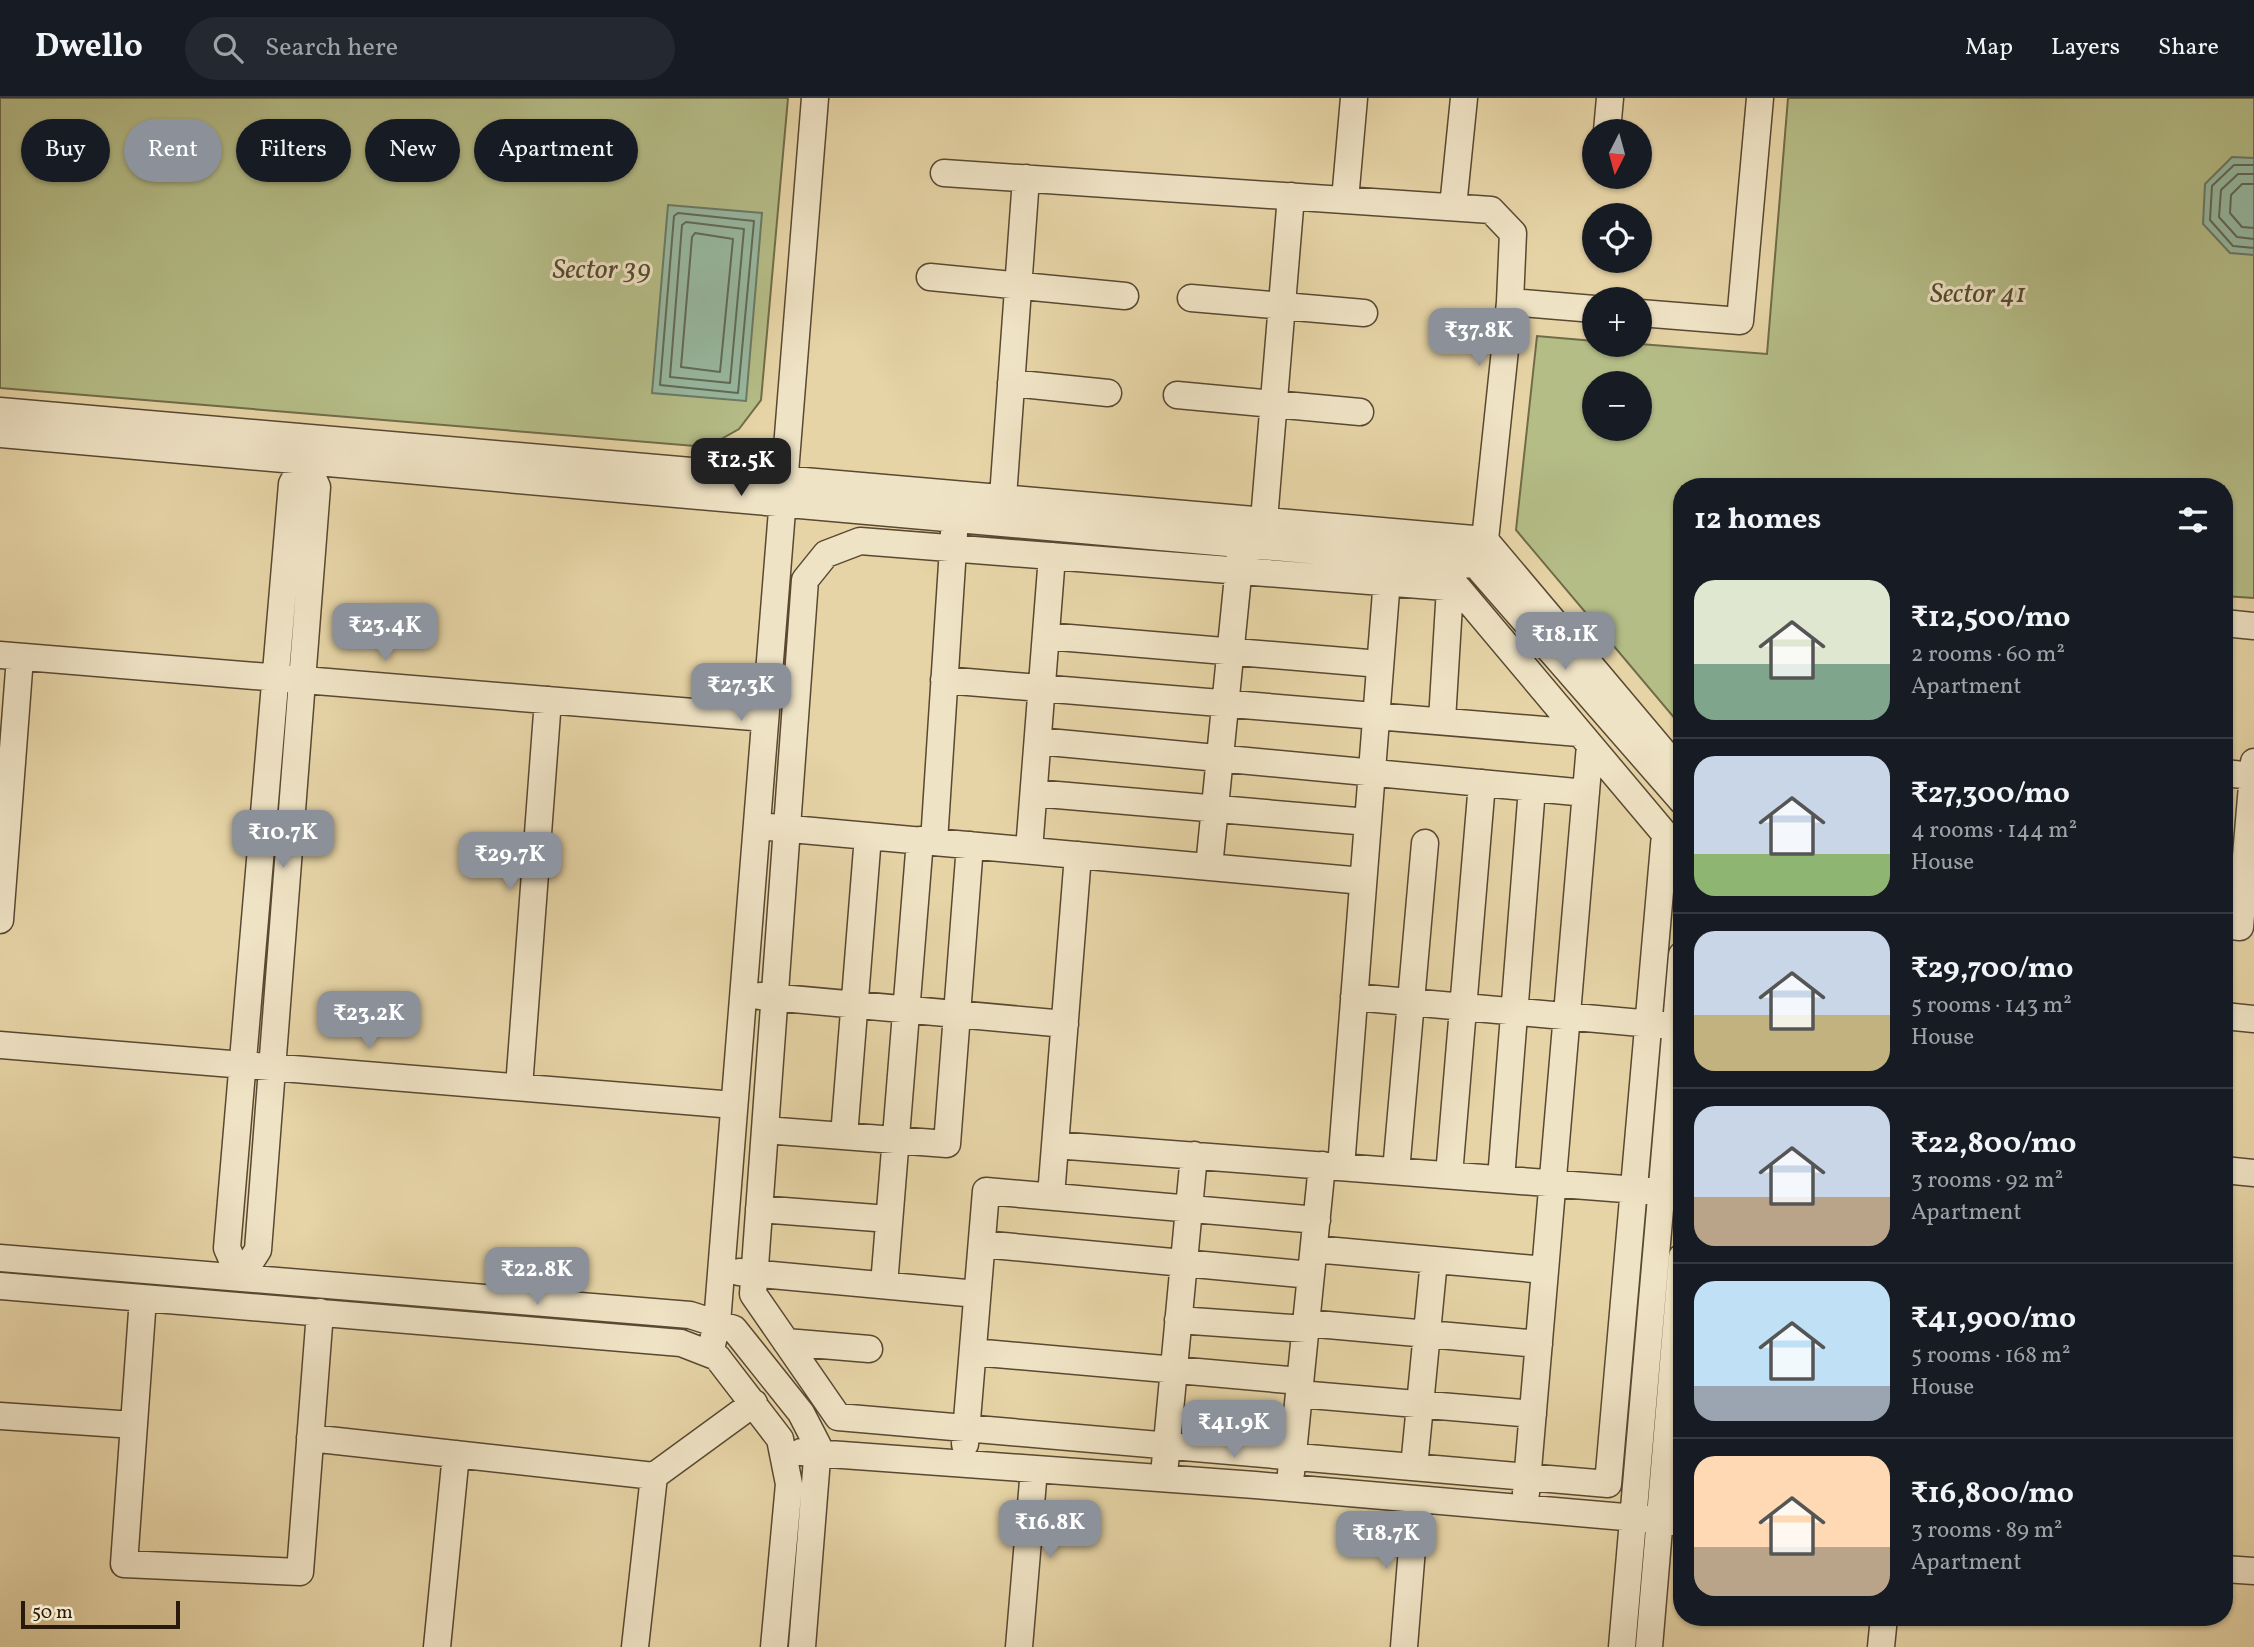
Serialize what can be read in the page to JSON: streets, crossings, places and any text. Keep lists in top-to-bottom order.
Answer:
{
  "parks": ["Sector 39", "Sector 41"],
  "scale_bar": "50 m",
  "north": "bottom",
  "page": {
    "header": "Dwello",
    "search": "Search here",
    "nav": ["Map", "Layers", "Share"],
    "map_buttons": ["+", "−"],
    "chip": [
      "Buy",
      "Rent",
      "Filters",
      "New",
      "Apartment"
    ],
    "price": [
      "₹37.8K",
      "₹12.5K",
      "₹23.4K",
      "₹18.1K",
      "₹27.3K",
      "₹10.7K",
      "₹29.7K",
      "₹23.2K",
      "₹22.8K",
      "₹41.9K",
      "₹16.8K",
      "₹18.7K"
    ],
    "heading": "12 homes",
    "list": [
      {
        "name": "₹12,500/mo",
        "note": "2 rooms · 60 m² · Apartment"
      },
      {
        "name": "₹27,300/mo",
        "note": "4 rooms · 144 m² · House"
      },
      {
        "name": "₹29,700/mo",
        "note": "5 rooms · 143 m² · House"
      },
      {
        "name": "₹22,800/mo",
        "note": "3 rooms · 92 m² · Apartment"
      },
      {
        "name": "₹41,900/mo",
        "note": "5 rooms · 168 m² · House"
      },
      {
        "name": "₹16,800/mo",
        "note": "3 rooms · 89 m² · Apartment"
      }
    ],
    "scale": "50 m"
  }
}
